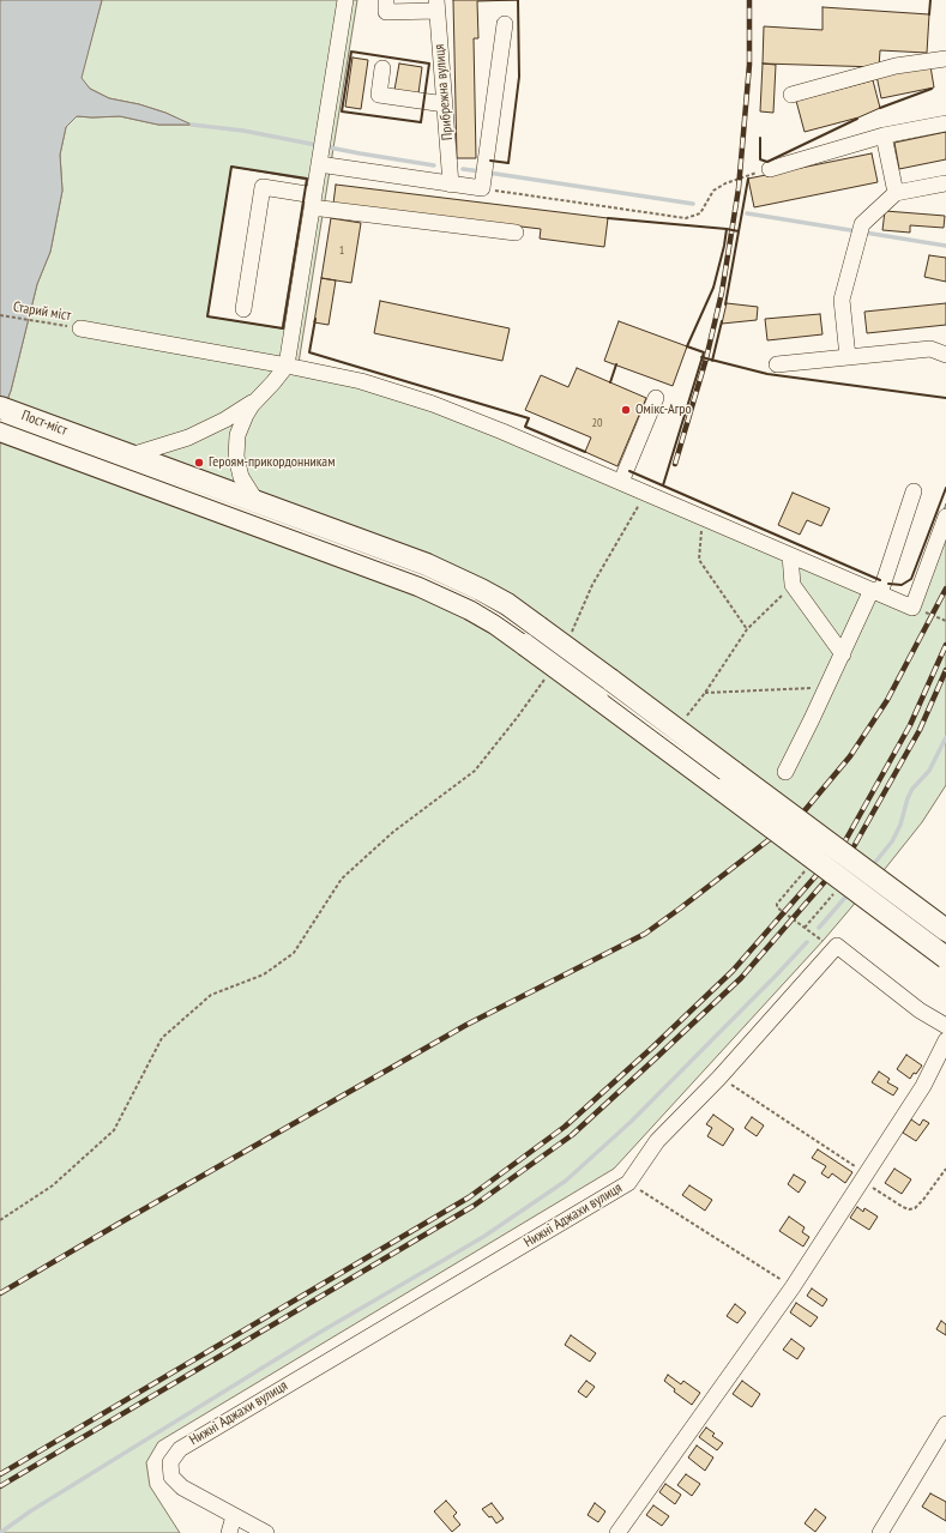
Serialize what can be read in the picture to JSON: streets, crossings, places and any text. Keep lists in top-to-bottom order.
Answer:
{
  "streets": {
    "highway": ["Пост-міст"],
    "street": ["Прибрежна вулиця", "Нижні Аджахи вулиця"],
    "path": ["Старий міст"]
  },
  "places": ["Омiкс-Агро", "Героям-прикордонникам"],
  "house_numbers": ["1", "20"]
}
